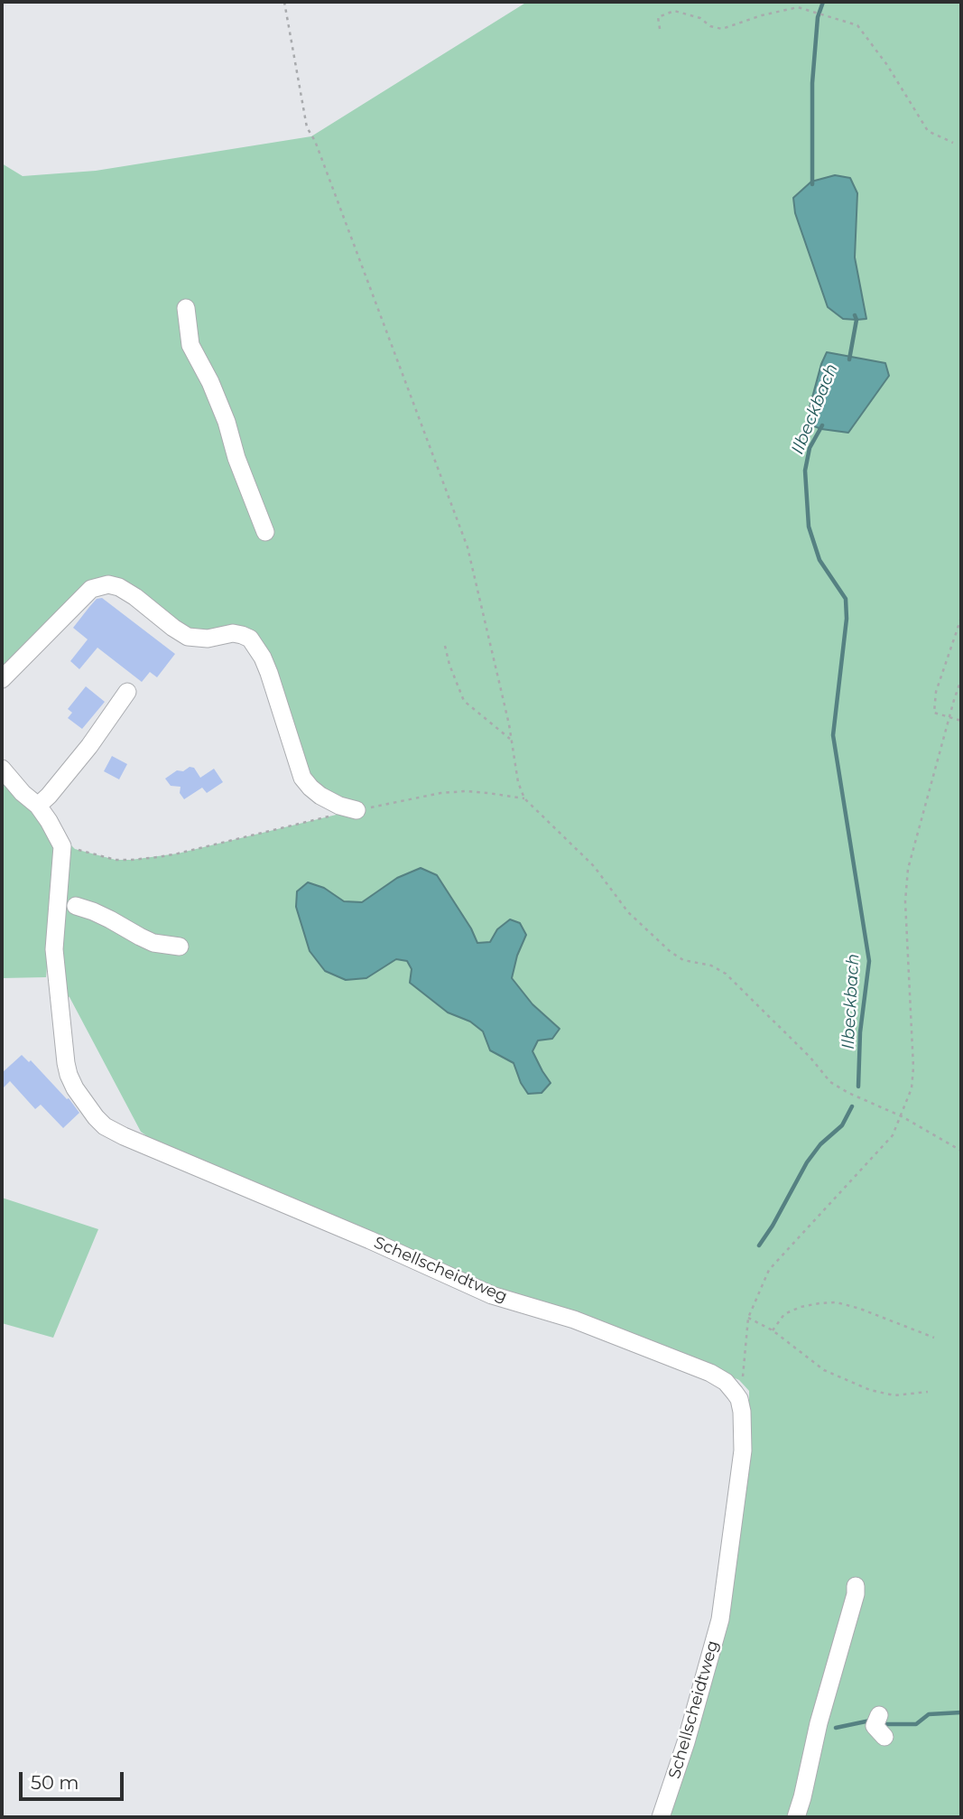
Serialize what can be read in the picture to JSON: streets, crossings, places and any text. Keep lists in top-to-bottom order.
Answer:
{
  "streets": {
    "street": ["Schellscheidtweg"]
  },
  "water": ["Ilbeckbach"],
  "scale_bar": "50 m"
}
